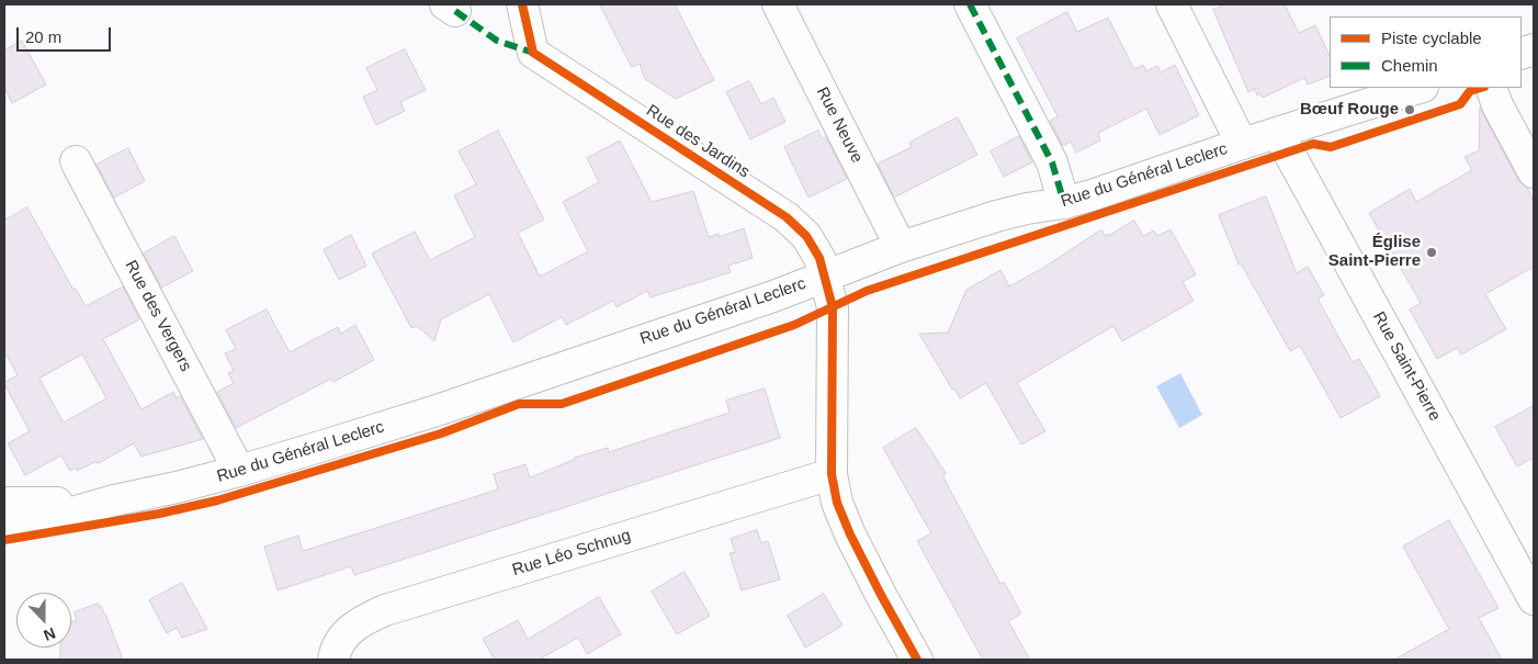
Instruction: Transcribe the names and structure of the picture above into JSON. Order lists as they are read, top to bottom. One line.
{"streets":{"street":["Rue Neuve","Rue des Jardins","Rue du Général Leclerc","Rue des Vergers","Rue Saint-Pierre","Rue Léo Schnug"]},"crossings":[["Rue Neuve","Rue du Général Leclerc"],["Rue des Jardins","Rue du Général Leclerc"],["Rue des Jardins","Rue Léo Schnug"],["Rue du Général Leclerc","Rue des Vergers"],["Rue du Général Leclerc","Rue Saint-Pierre"]],"places":["Bœuf Rouge","Église Saint-Pierre"],"legend":["Piste cyclable","Chemin"],"scale_bar":"20 m","north":"bottom"}
